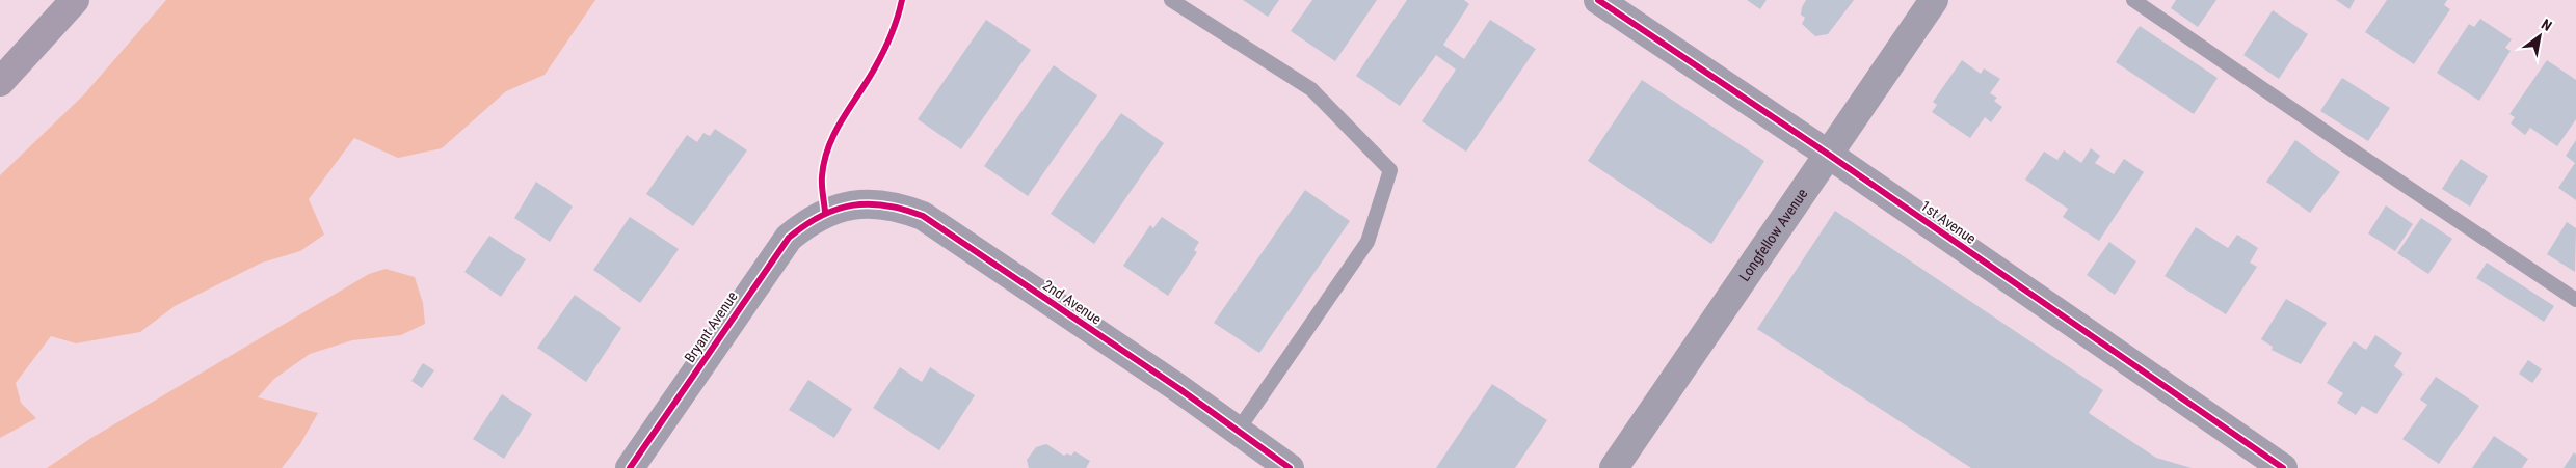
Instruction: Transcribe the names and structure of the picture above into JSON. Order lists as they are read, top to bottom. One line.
{"streets":{"street":["1st Avenue","Longfellow Avenue","2nd Avenue","Bryant Avenue"]},"crossings":[["1st Avenue","Longfellow Avenue"],["2nd Avenue","Bryant Avenue"]],"north":"top right"}
